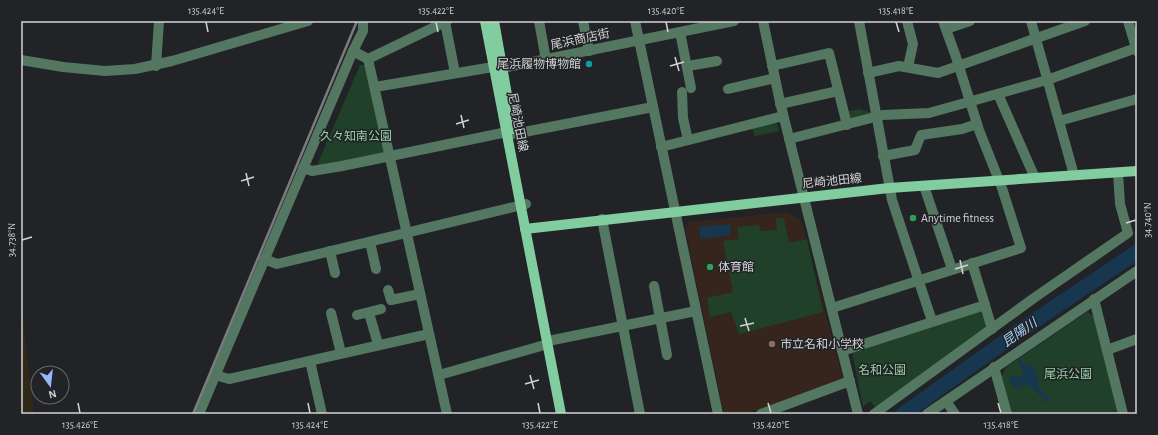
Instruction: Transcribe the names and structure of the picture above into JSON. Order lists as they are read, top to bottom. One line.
{"streets":{"main road":["尼崎池田線"],"street":["尾浜商店街"]},"crossings":[["尾浜商店街","尼崎池田線"]],"water":["昆陽川"],"parks":["久々知南公園","名和公園","尾浜公園"],"places":["尾浜履物博物館","Anytime fitness","体育館","市立名和小学校"],"north":"bottom","coordinates":["135.424°E","135.422°E","135.420°E","135.418°E","34.740°N","34.738°N","135.426°E"]}
